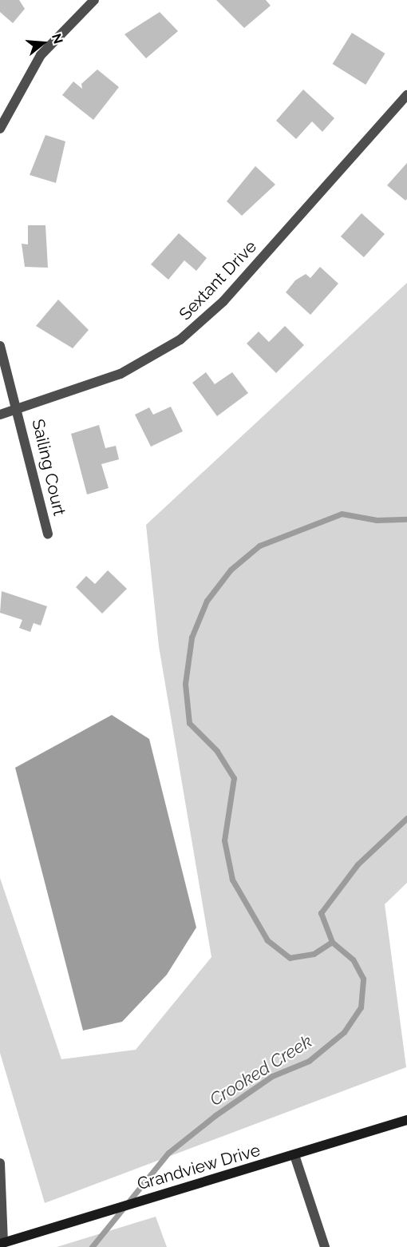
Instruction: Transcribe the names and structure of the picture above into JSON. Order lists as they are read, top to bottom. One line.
{"streets":{"main road":["Grandview Drive"],"street":["Sextant Drive","Sailing Court"]},"crossings":[["Sextant Drive","Sailing Court"]],"water":["Crooked Creek"],"north":"right"}
